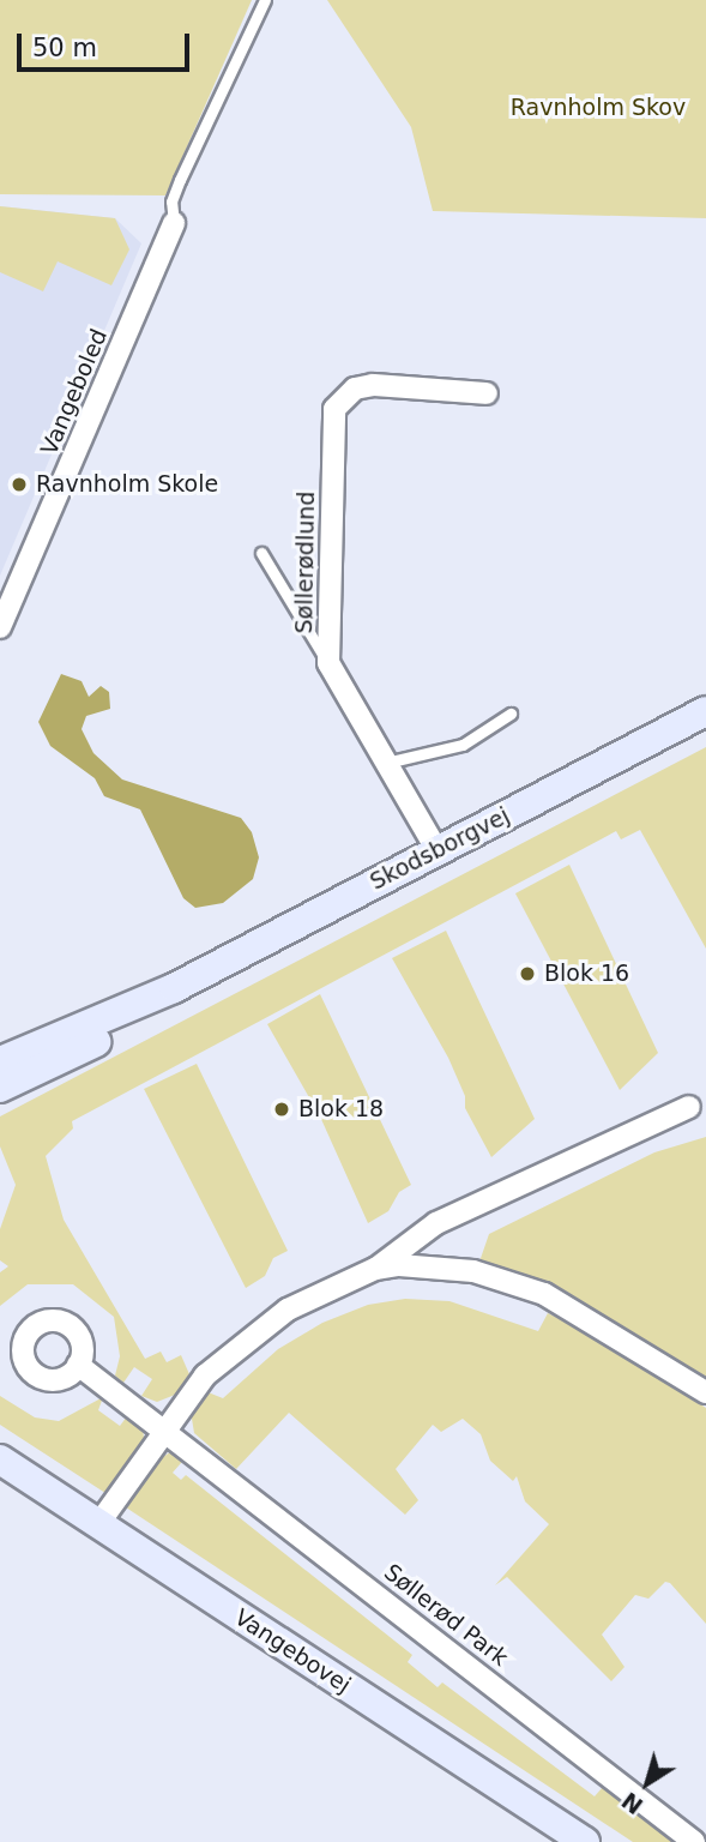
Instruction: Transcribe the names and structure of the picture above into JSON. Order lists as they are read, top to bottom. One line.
{"streets":{"street":["Vangeboled","Søllerødlund","Skodsborgvej","Søllerød Park","Vangebovej"]},"crossings":[["Søllerødlund","Skodsborgvej"]],"parks":["Ravnholm Skov"],"places":["Ravnholm Skole","Blok 16","Blok 18"],"scale_bar":"50 m","north":"bottom left"}
